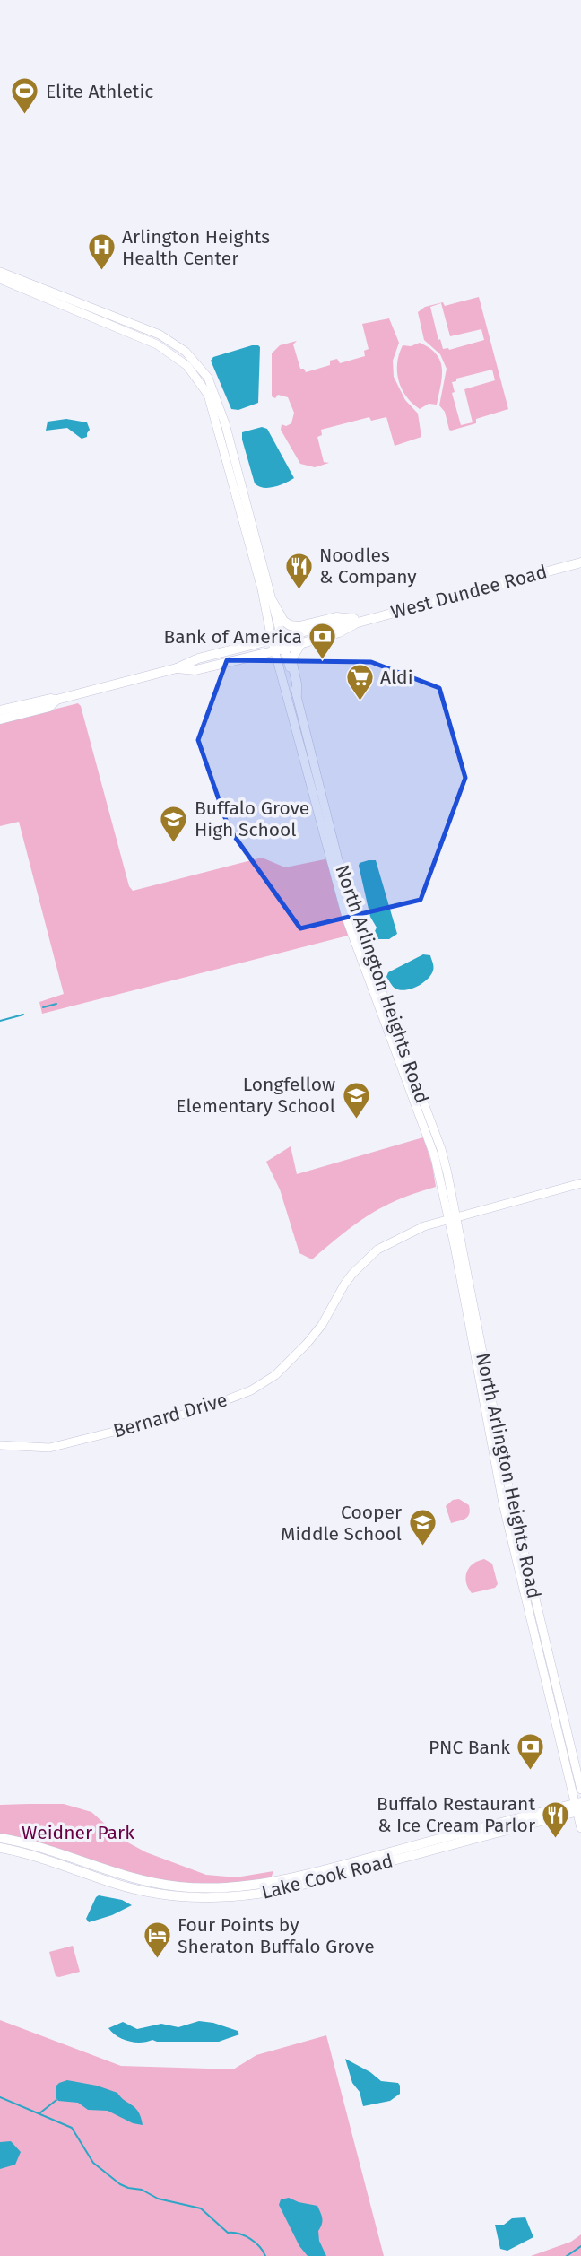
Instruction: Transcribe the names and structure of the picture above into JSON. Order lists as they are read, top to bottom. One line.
{"streets":{"main road":["West Dundee Road","North Arlington Heights Road","Bernard Drive","Lake Cook Road"]},"crossings":[["West Dundee Road","North Arlington Heights Road"],["North Arlington Heights Road","Bernard Drive"]],"parks":["Weidner Park"],"places":{"sports":["Elite Athletic"],"hospital":["Arlington Heights Health Center"],"restaurant":["Noodles & Company","Buffalo Restaurant & Ice Cream Parlor"],"bank":["Bank of America","PNC Bank"],"supermarket":["Aldi"],"school or university":["Buffalo Grove High School","Longfellow Elementary School","Cooper Middle School"],"hotel":["Four Points by Sheraton Buffalo Grove"]}}
